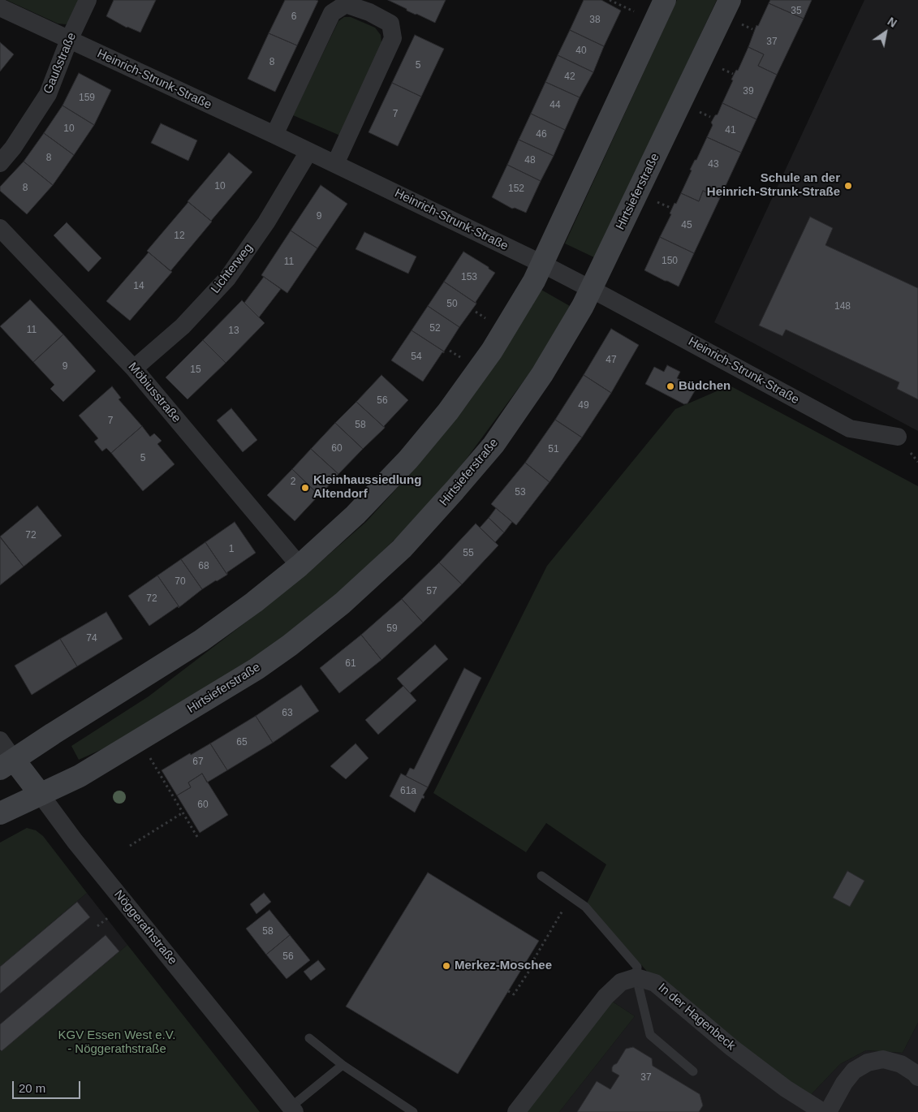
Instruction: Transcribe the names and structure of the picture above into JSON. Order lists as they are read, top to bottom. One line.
{"streets":{"main road":["Hirtsieferstraße","Nöggerathstraße"],"street":["Gaußstraße","Heinrich-Strunk-Straße","Lichterweg","Möbiusstraße","In der Hagenbeck"]},"crossings":[["Gaußstraße","Heinrich-Strunk-Straße"],["Heinrich-Strunk-Straße","Hirtsieferstraße"],["Heinrich-Strunk-Straße","Lichterweg"],["Hirtsieferstraße","Nöggerathstraße"],["Lichterweg","Möbiusstraße"]],"parks":["KGV Essen West e.V. - Nöggerathstraße"],"places":["Schule an der Heinrich-Strunk-Straße","Büdchen","Kleinhaussiedlung Altendorf","Merkez-Moschee"],"house_numbers":["35","6","38","37","40","8","5","42","39","159","44","7","10","41","46","8","48","43","10","8","152","9","45","12","150","11","153","14","50","148","52","11","13","54","47","9","15","56","49","7","58","60","51","5","2","53","72","1","55","68","70","57","72","59","74","61","63","65","67","61a","60","58","56","37"],"scale_bar":"20 m","north":"top right"}
